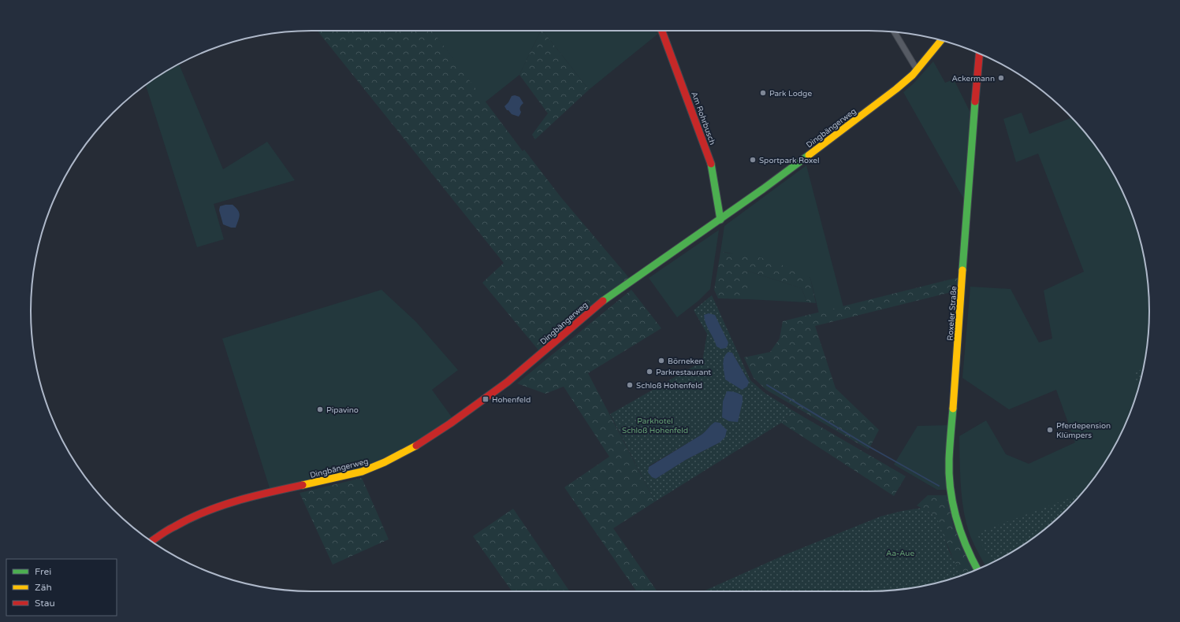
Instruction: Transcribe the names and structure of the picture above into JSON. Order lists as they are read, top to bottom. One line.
{"streets":{"main road":["Am Rohrbusch","Dingbängerweg","Roxeler Straße"]},"crossings":[["Am Rohrbusch","Dingbängerweg"]],"parks":["Parkhotel Schloß Hohenfeld","Aa-Aue"],"places":{"other":["Ackermann","Park Lodge","Sportpark Roxel","Börneken","Parkrestaurant","Schloß Hohenfeld","Pipavino","Pferdepension Klümpers"],"transit":["Hohenfeld"]},"legend":["Frei","Zäh","Stau"]}
